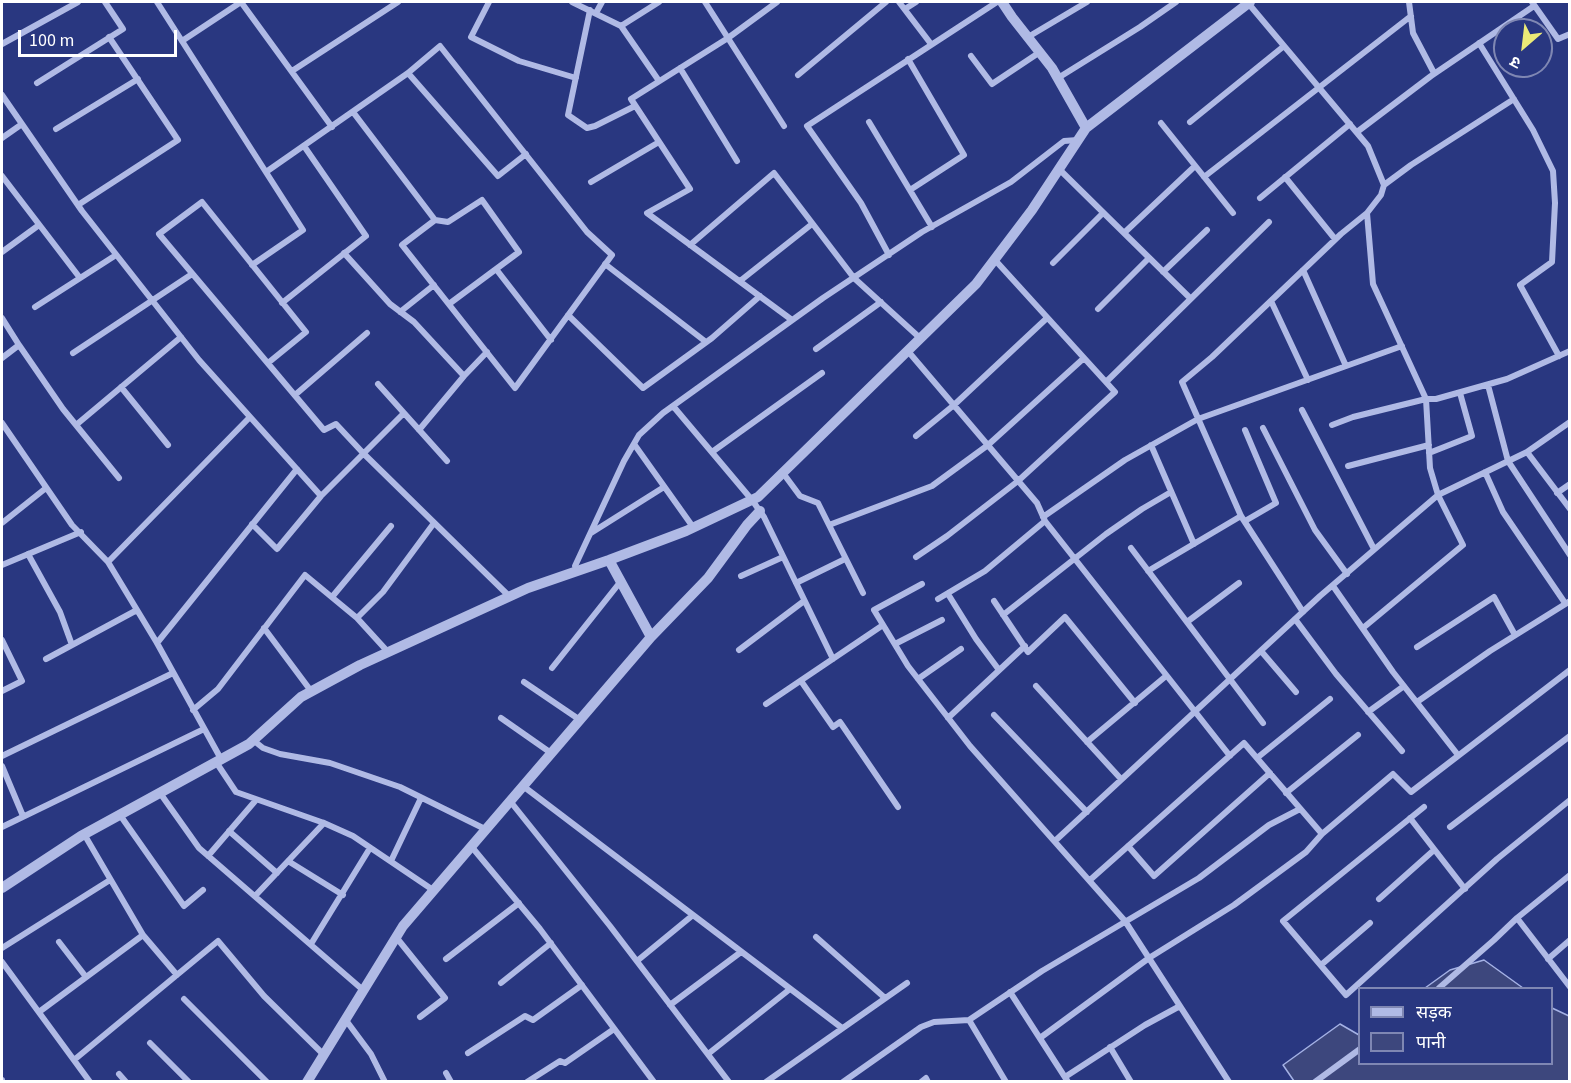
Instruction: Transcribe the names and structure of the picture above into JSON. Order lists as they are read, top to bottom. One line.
{"legend":["सड़क","पानी"],"scale_bar":"100 m","north":"bottom left"}
